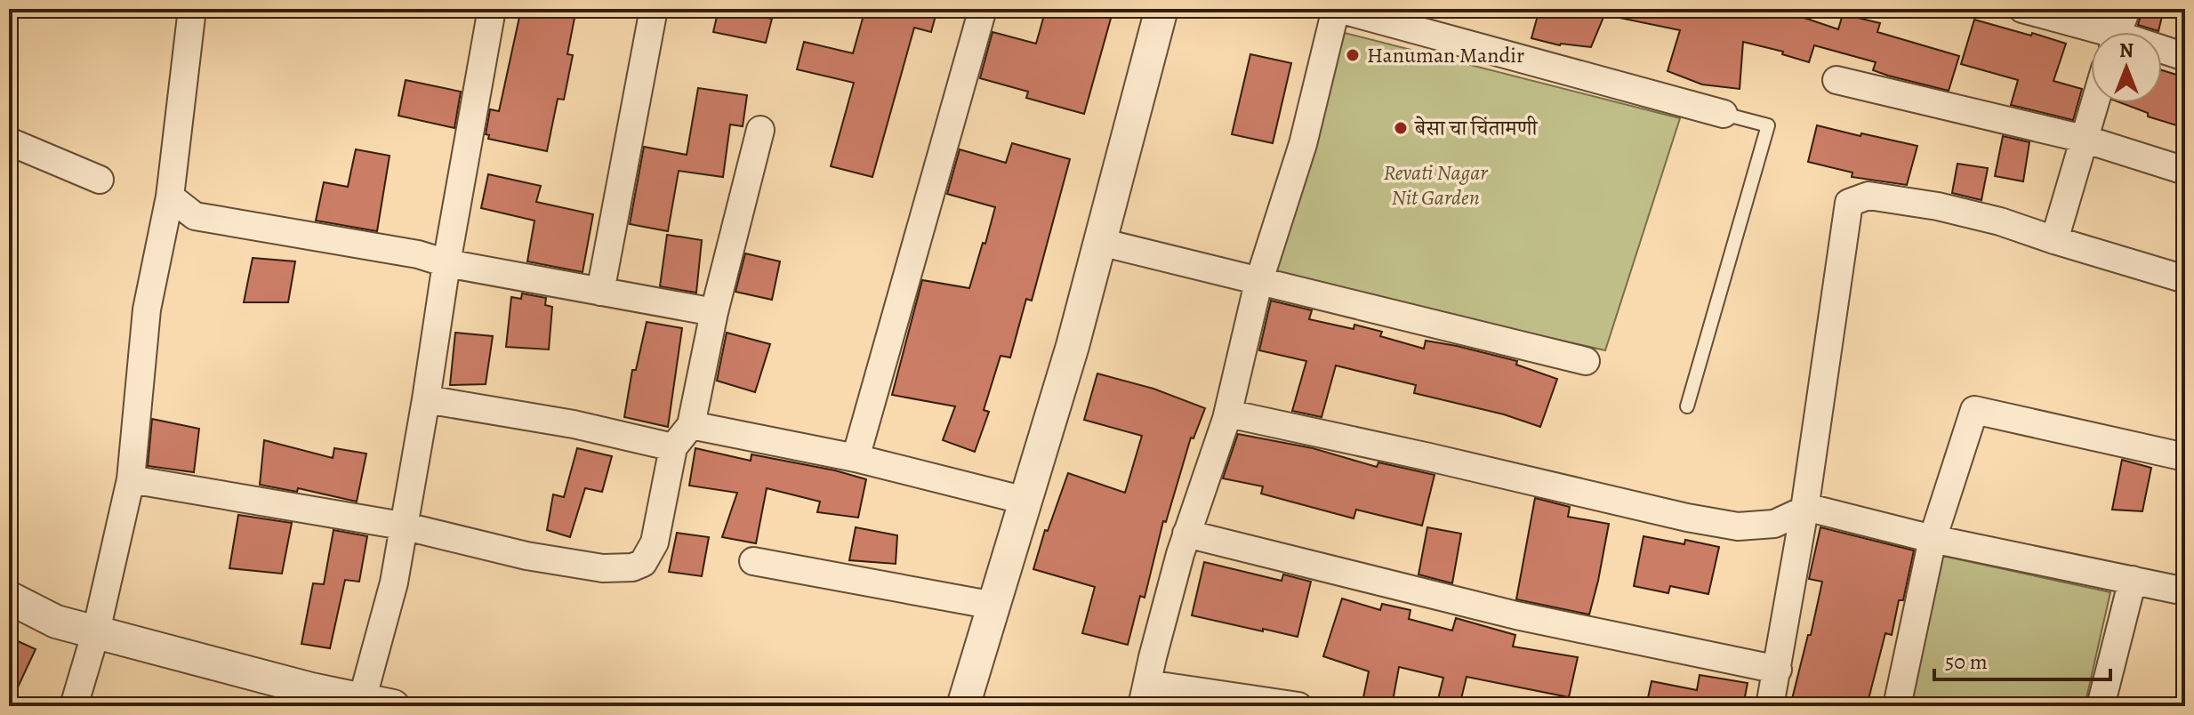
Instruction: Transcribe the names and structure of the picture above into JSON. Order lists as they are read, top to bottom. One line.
{"parks":["Revati Nagar Nit Garden"],"places":["Hanuman Mandir","बेसा चा चिंतामणी"],"scale_bar":"50 m","north":"top"}
